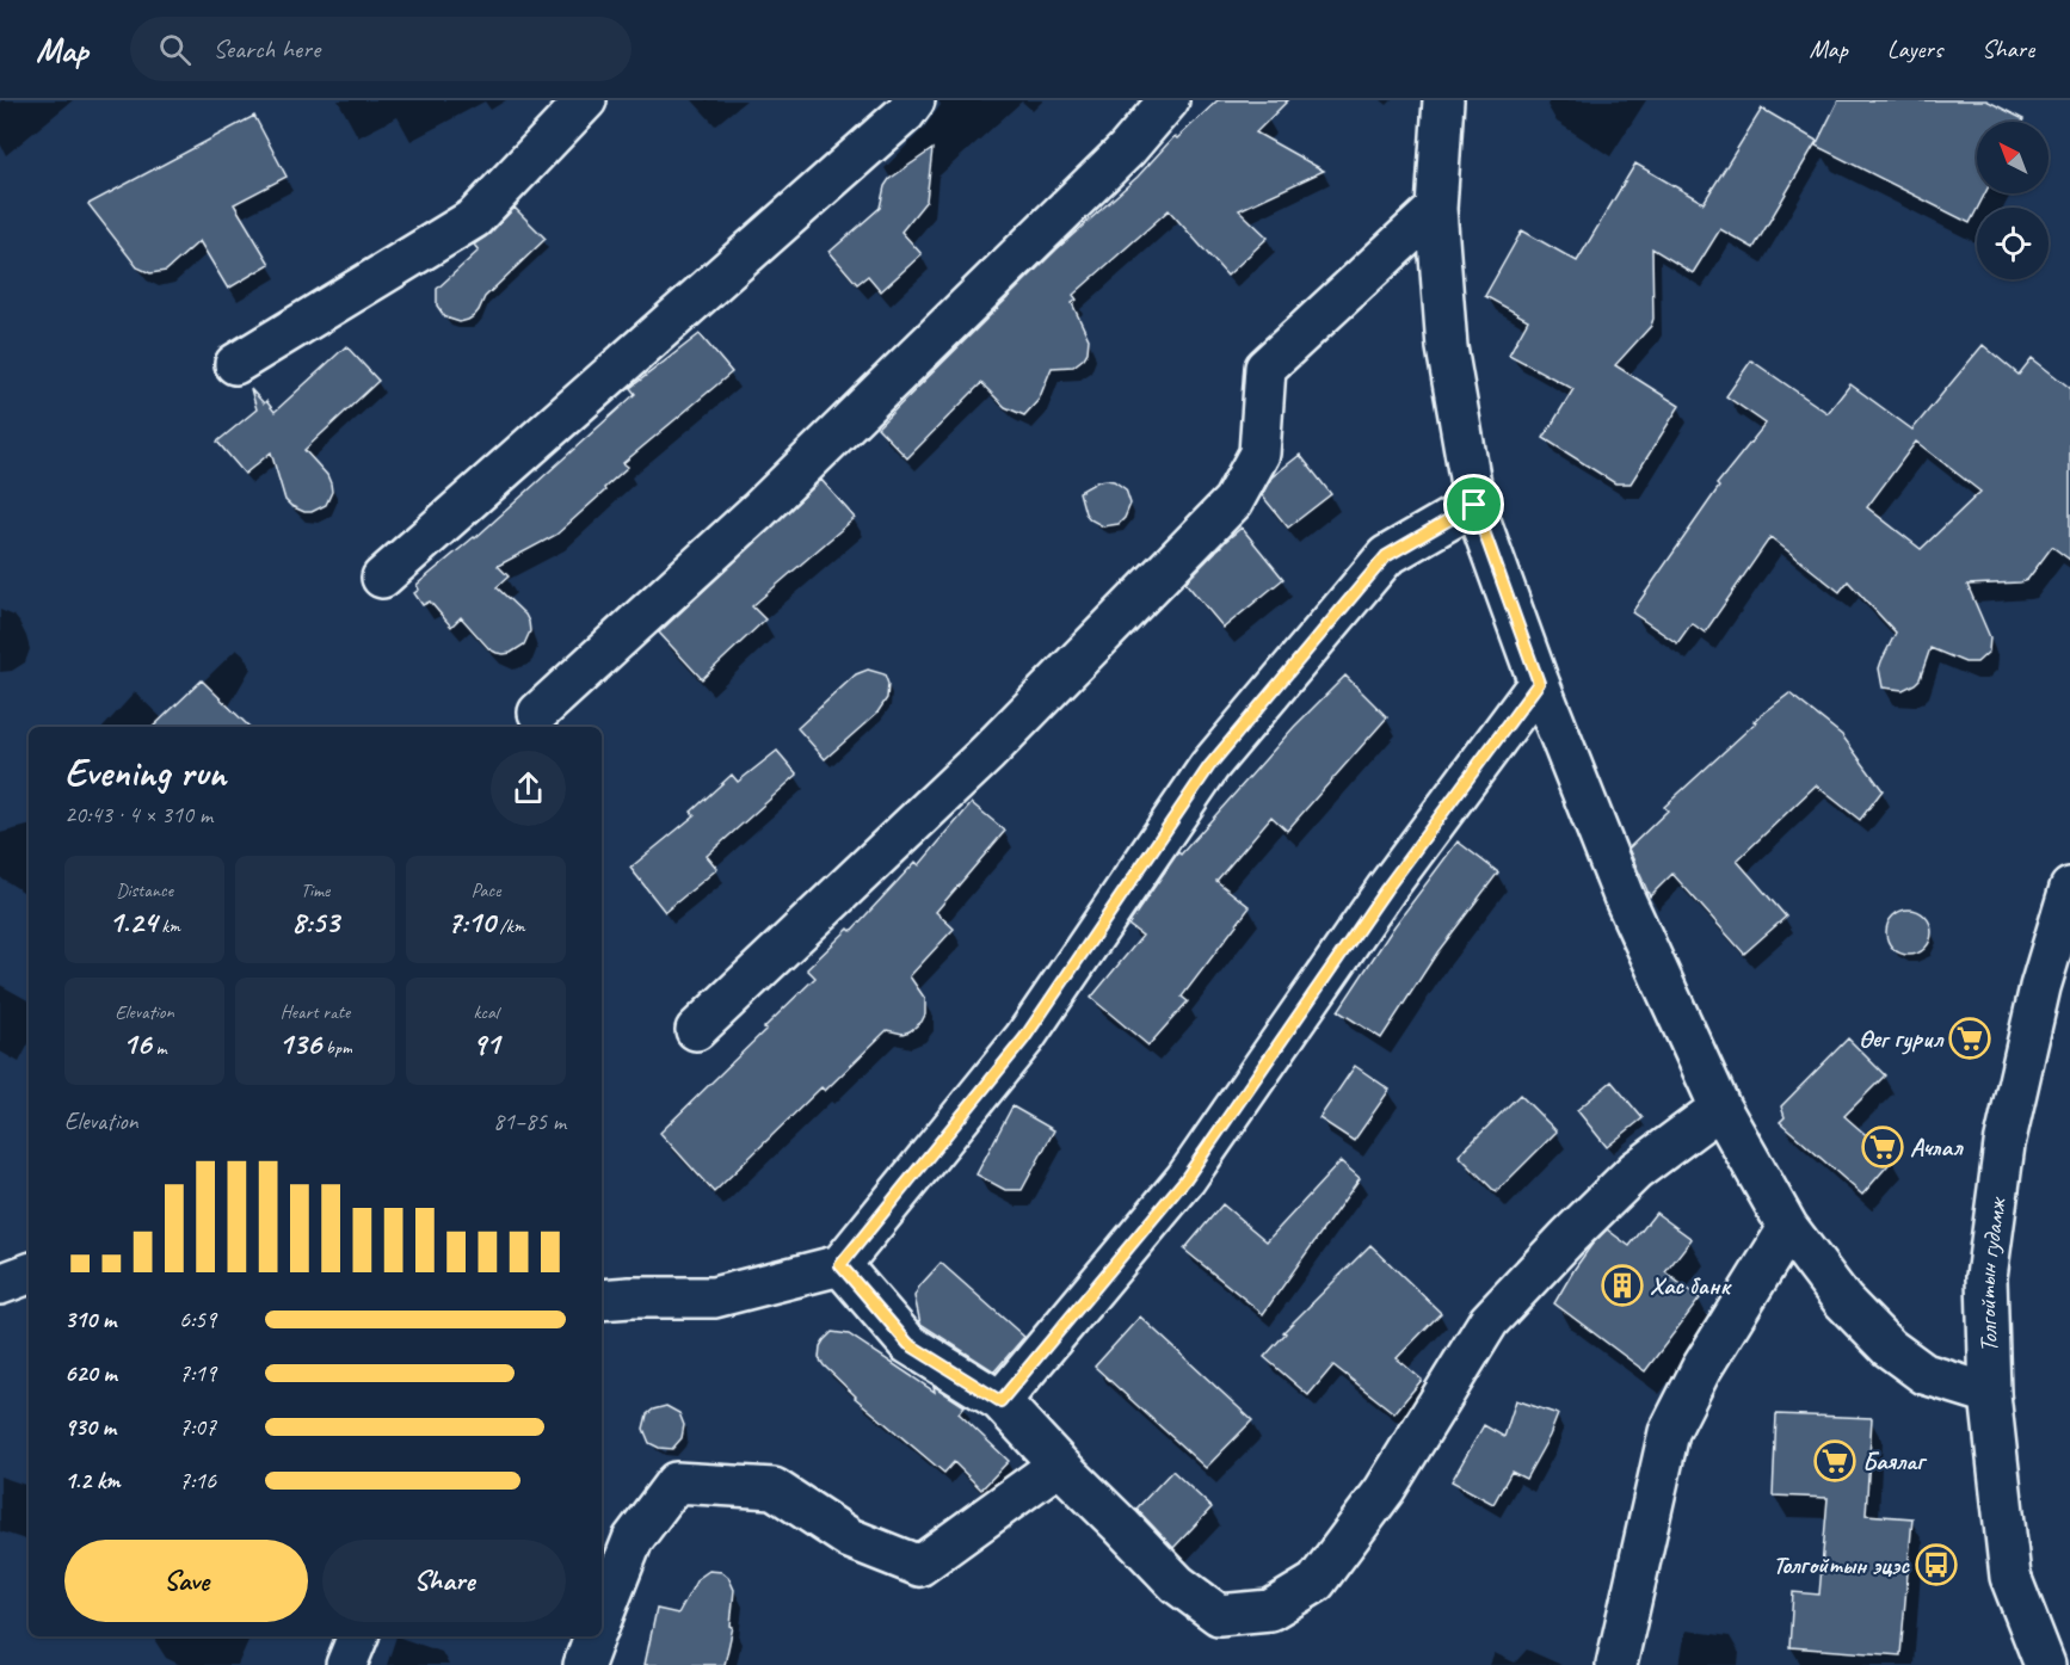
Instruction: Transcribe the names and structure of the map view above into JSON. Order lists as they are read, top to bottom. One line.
{"streets":{"street":["Толгойтын гудамж"]},"places":{"supermarket":["Өег гурил","Ачлал","Баялаг"],"building":["Хас банк"],"bus stop":["Толгойтын эцэс"]},"north":"top left","page":{"header":"Map","search":"Search here","nav":["Map","Layers","Share"],"heading":["Evening run","20:43 · 4 × 310 m"],"stats":[["Distance","1.24 km"],["Time","8:53"],["Pace","7:10 /km"],["Elevation","16 m"],["Heart rate","136 bpm"],["kcal","91"]],"chart":["Elevation","81–85 m"],"list":[{"name":"310 m","note":"6:59"},{"name":"620 m","note":"7:19"},{"name":"930 m","note":"7:07"},{"name":"1.2 km","note":"7:16"}],"buttons":["Save","Share"]}}
